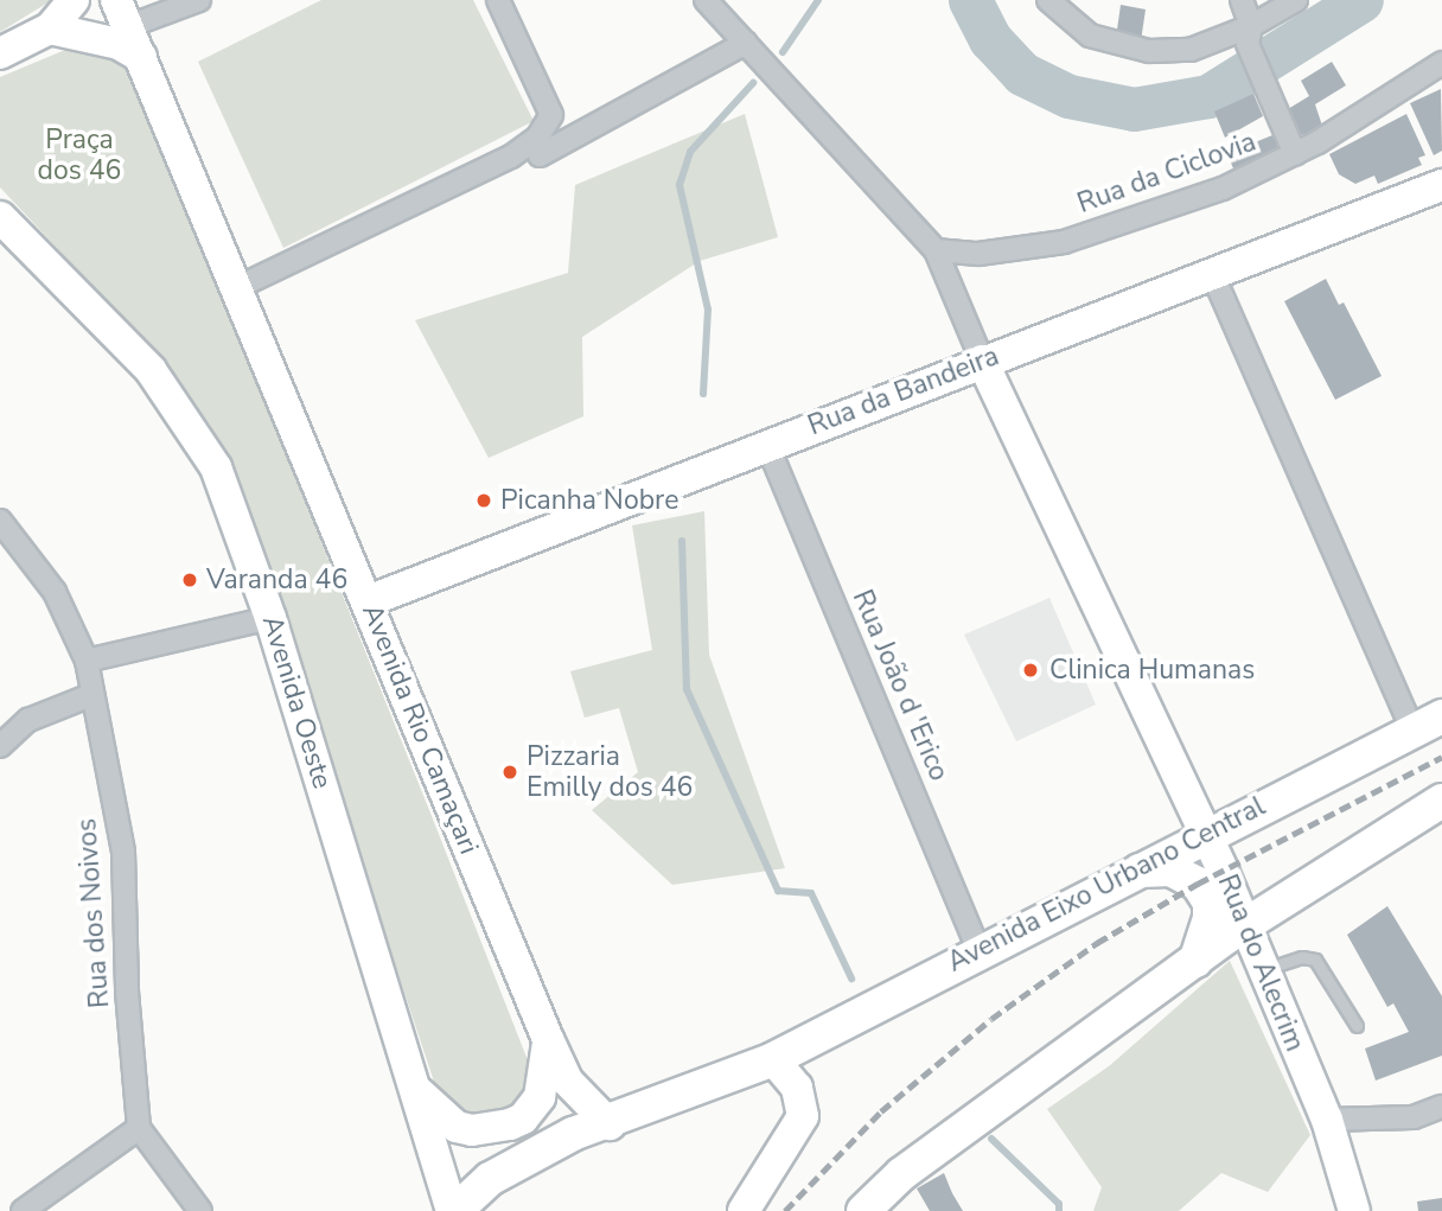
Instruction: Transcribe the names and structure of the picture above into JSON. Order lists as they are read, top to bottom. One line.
{"streets":{"main road":["Avenida Eixo Urbano Central"],"street":["Rua da Ciclovia","Rua da Bandeira","Rua João d 'Erico","Avenida Oeste","Avenida Rio Camaçari","Rua dos Noivos","Rua do Alecrim"]},"crossings":[["Rua da Bandeira","Rua João d 'Erico"],["Rua da Bandeira","Avenida Rio Camaçari"],["Rua da Bandeira","Rua do Alecrim"],["Rua João d 'Erico","Avenida Eixo Urbano Central"],["Avenida Oeste","Avenida Eixo Urbano Central"],["Avenida Rio Camaçari","Avenida Eixo Urbano Central"],["Avenida Eixo Urbano Central","Rua do Alecrim"]],"parks":["Praça dos 46"],"places":["Picanha Nobre","Varanda 46","Clinica Humanas","Pizzaria Emilly dos 46"]}
